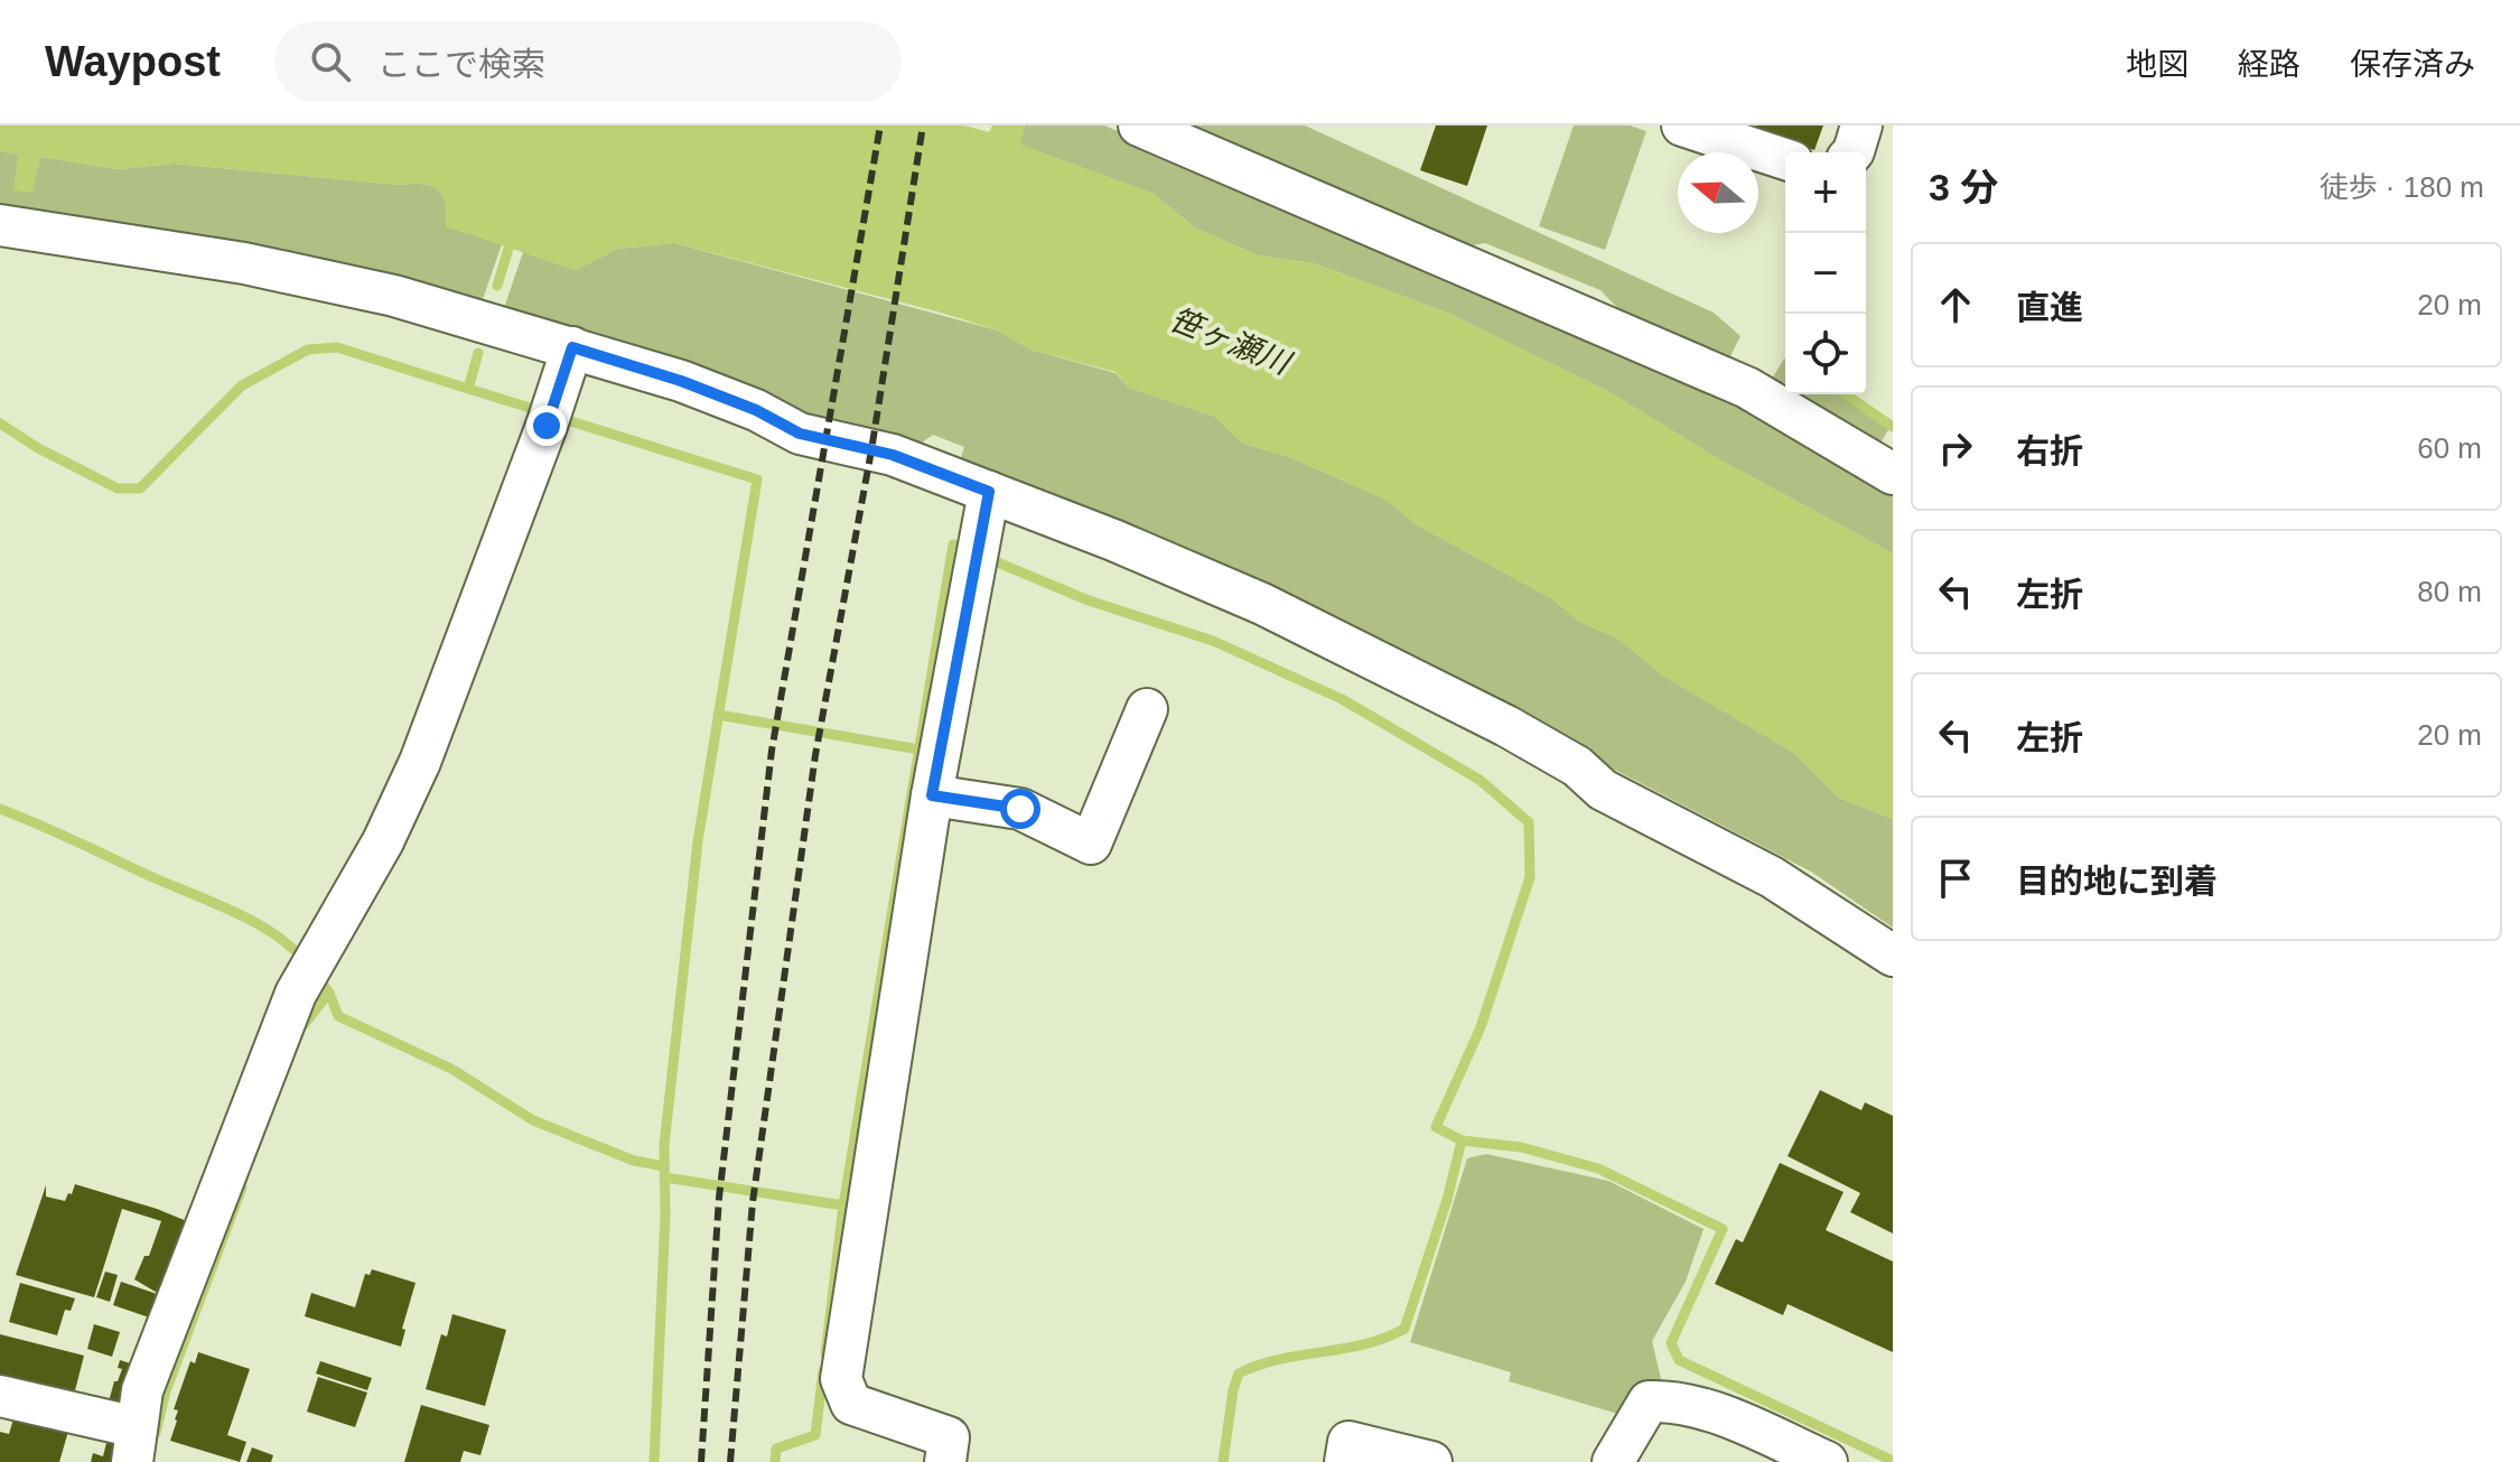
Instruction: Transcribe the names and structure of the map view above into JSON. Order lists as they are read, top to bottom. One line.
{"water":["笹ヶ瀬川"],"north":"left","page":{"header":"Waypost","search":"ここで検索","nav":["地図","経路","保存済み"],"heading":["3 分","徒歩 · 180 m"],"map_buttons":["+","−"],"list":[["直進","20 m"],["右折","60 m"],["左折","80 m"],["左折","20 m"],"目的地に到着"]}}
